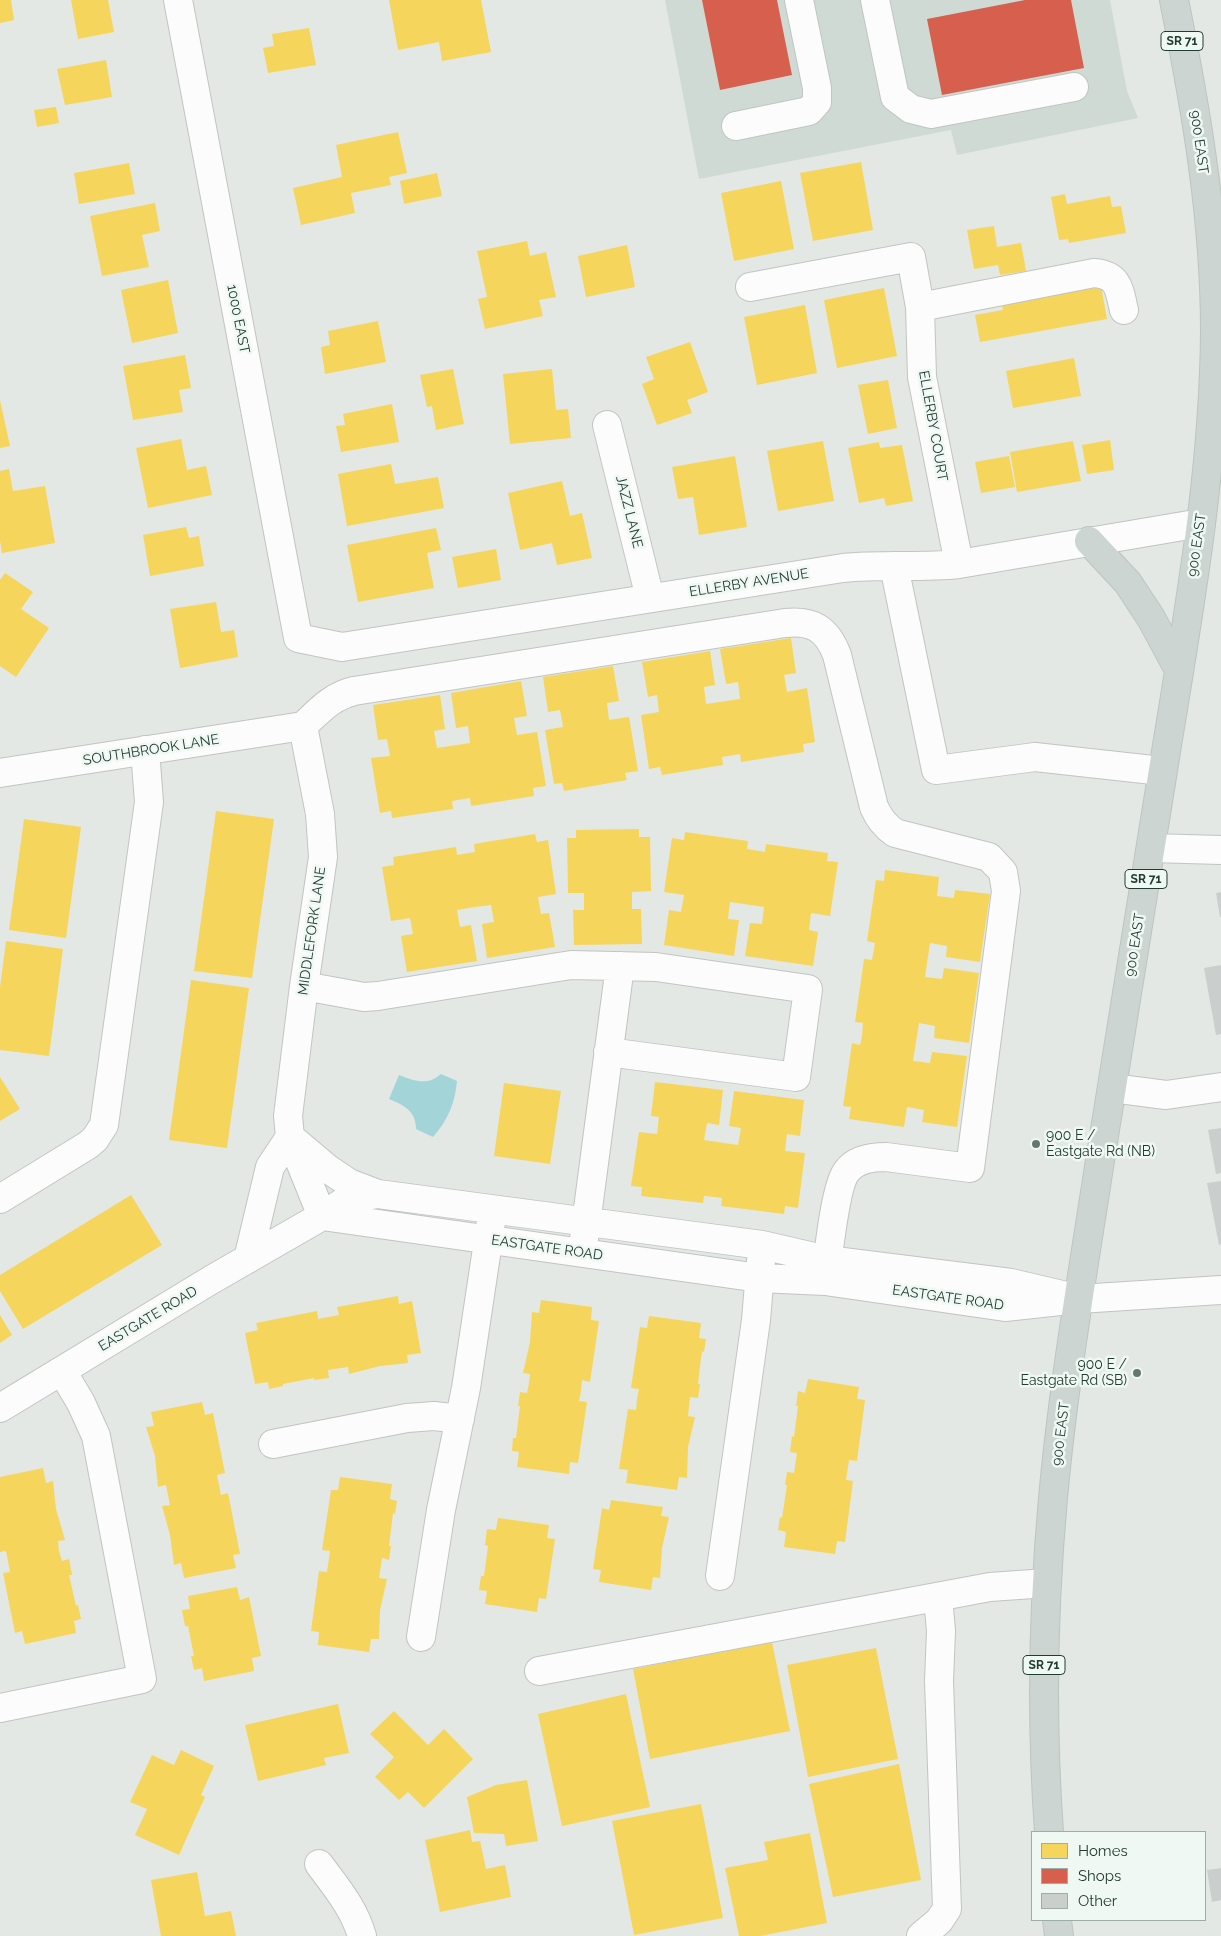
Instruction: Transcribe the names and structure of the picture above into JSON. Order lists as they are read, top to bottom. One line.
{"streets":{"main road":["SR 71","900 EAST"],"street":["1000 EAST","ELLERBY COURT","JAZZ LANE","ELLERBY AVENUE","SOUTHBROOK LANE","MIDDLEFORK LANE","EASTGATE ROAD"]},"crossings":[["900 EAST","ELLERBY AVENUE"],["900 EAST","EASTGATE ROAD"],["1000 EAST","ELLERBY AVENUE"],["ELLERBY COURT","ELLERBY AVENUE"],["JAZZ LANE","ELLERBY AVENUE"],["SOUTHBROOK LANE","MIDDLEFORK LANE"],["MIDDLEFORK LANE","EASTGATE ROAD"]],"places":["900 E / Eastgate Rd (NB)","900 E / Eastgate Rd (SB)"],"legend":["Homes","Shops","Other"]}
